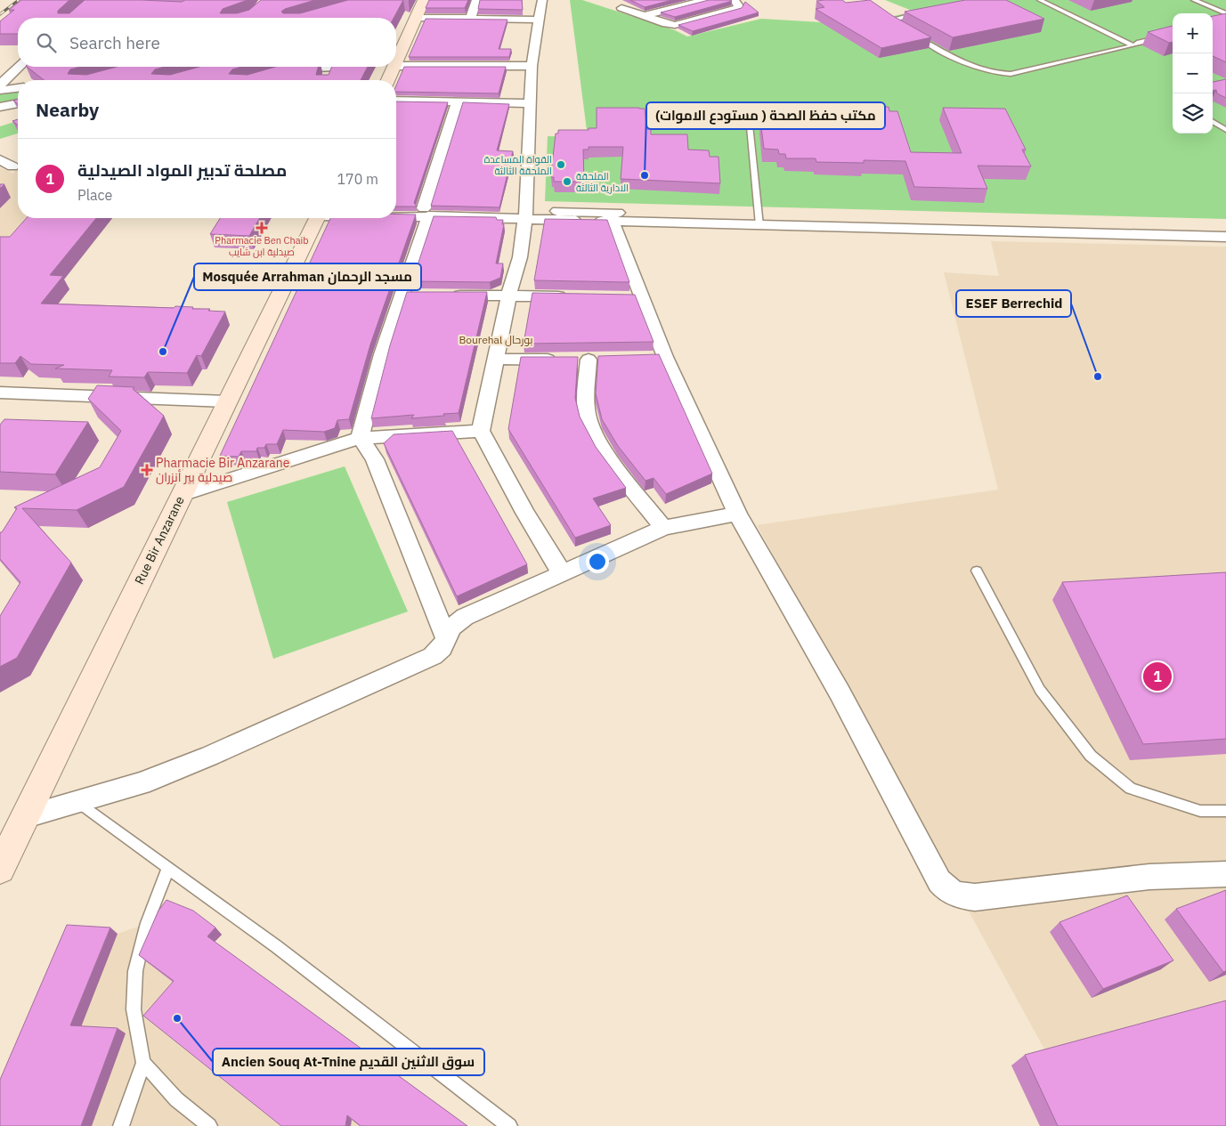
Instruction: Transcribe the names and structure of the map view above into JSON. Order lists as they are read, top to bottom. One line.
{"streets":{"street":["Rue Bir Anzarane"]},"districts":["Bourehal بورحال"],"places":{"other":["القواة المساعدة الملحقة الثالثة","مكتب حفظ الصحة ( مستودع الاموات)","الملحقة الادارية الثالثة","Mosquée Arrahman مسجد الرحمان","ESEF Berrechid","Ancien Souq At-Tnine سوق الاثنين القديم"],"health":["Pharmacie Ben Chaib صيدلية ابن شايب","Pharmacie Bir Anzarane صيدلية بير أنزران"]},"page":{"map_buttons":["+","−"],"search":"Search here","heading":"Nearby","list":[{"mark":"1","name":"مصلحة تدبير المواد الصيدلية","note":"Place","value":"170 m"}],"pins":"1"}}
